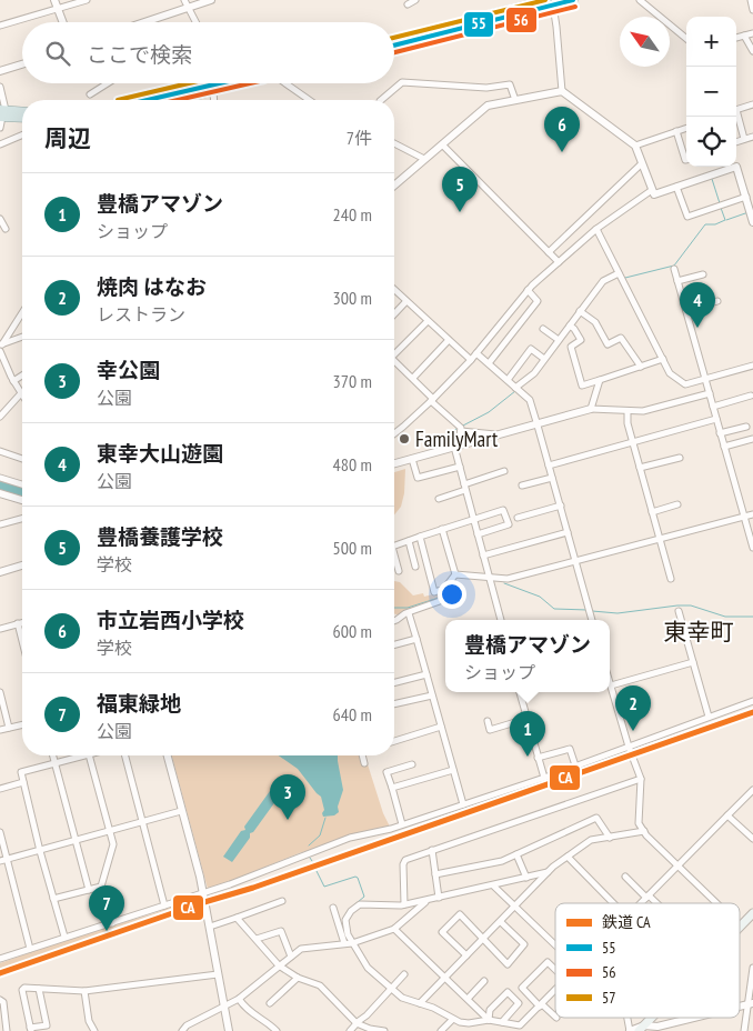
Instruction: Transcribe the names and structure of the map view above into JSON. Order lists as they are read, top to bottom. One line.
{"districts":["東幸町"],"places":["FamilyMart"],"lines":["transit line 55","transit line 57","transit line 56","rail line CA"],"legend":["鉄道 CA","55","56","57"],"north":"top left","page":{"map_buttons":["+","−"],"search":"ここで検索","heading":["周辺","7件"],"pins":["6","5","4","2","1","3","7"],"list":[{"mark":"1","name":"豊橋アマゾン","note":"ショップ","value":"240 m"},{"mark":"2","name":"焼肉 はなお","note":"レストラン","value":"300 m"},{"mark":"3","name":"幸公園","note":"公園","value":"370 m"},{"mark":"4","name":"東幸大山遊園","note":"公園","value":"480 m"},{"mark":"5","name":"豊橋養護学校","note":"学校","value":"500 m"},{"mark":"6","name":"市立岩西小学校","note":"学校","value":"600 m"},{"mark":"7","name":"福東緑地","note":"公園","value":"640 m"}],"popup":["豊橋アマゾン","ショップ"]}}
